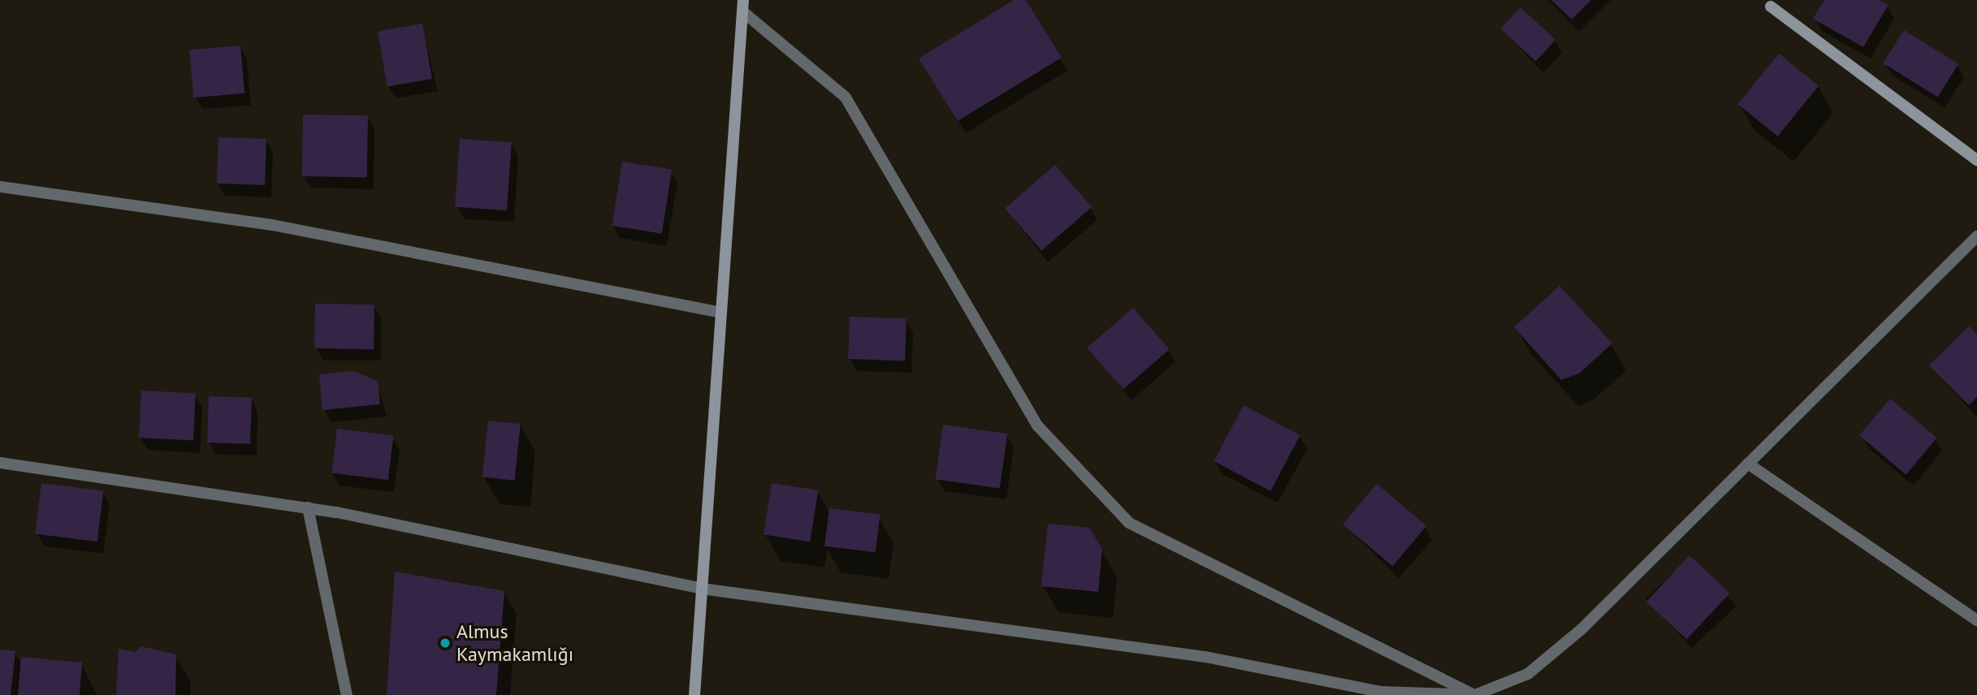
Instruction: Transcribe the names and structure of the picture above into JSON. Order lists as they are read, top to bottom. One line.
{"places":["Almus Kaymakamlığı"]}
